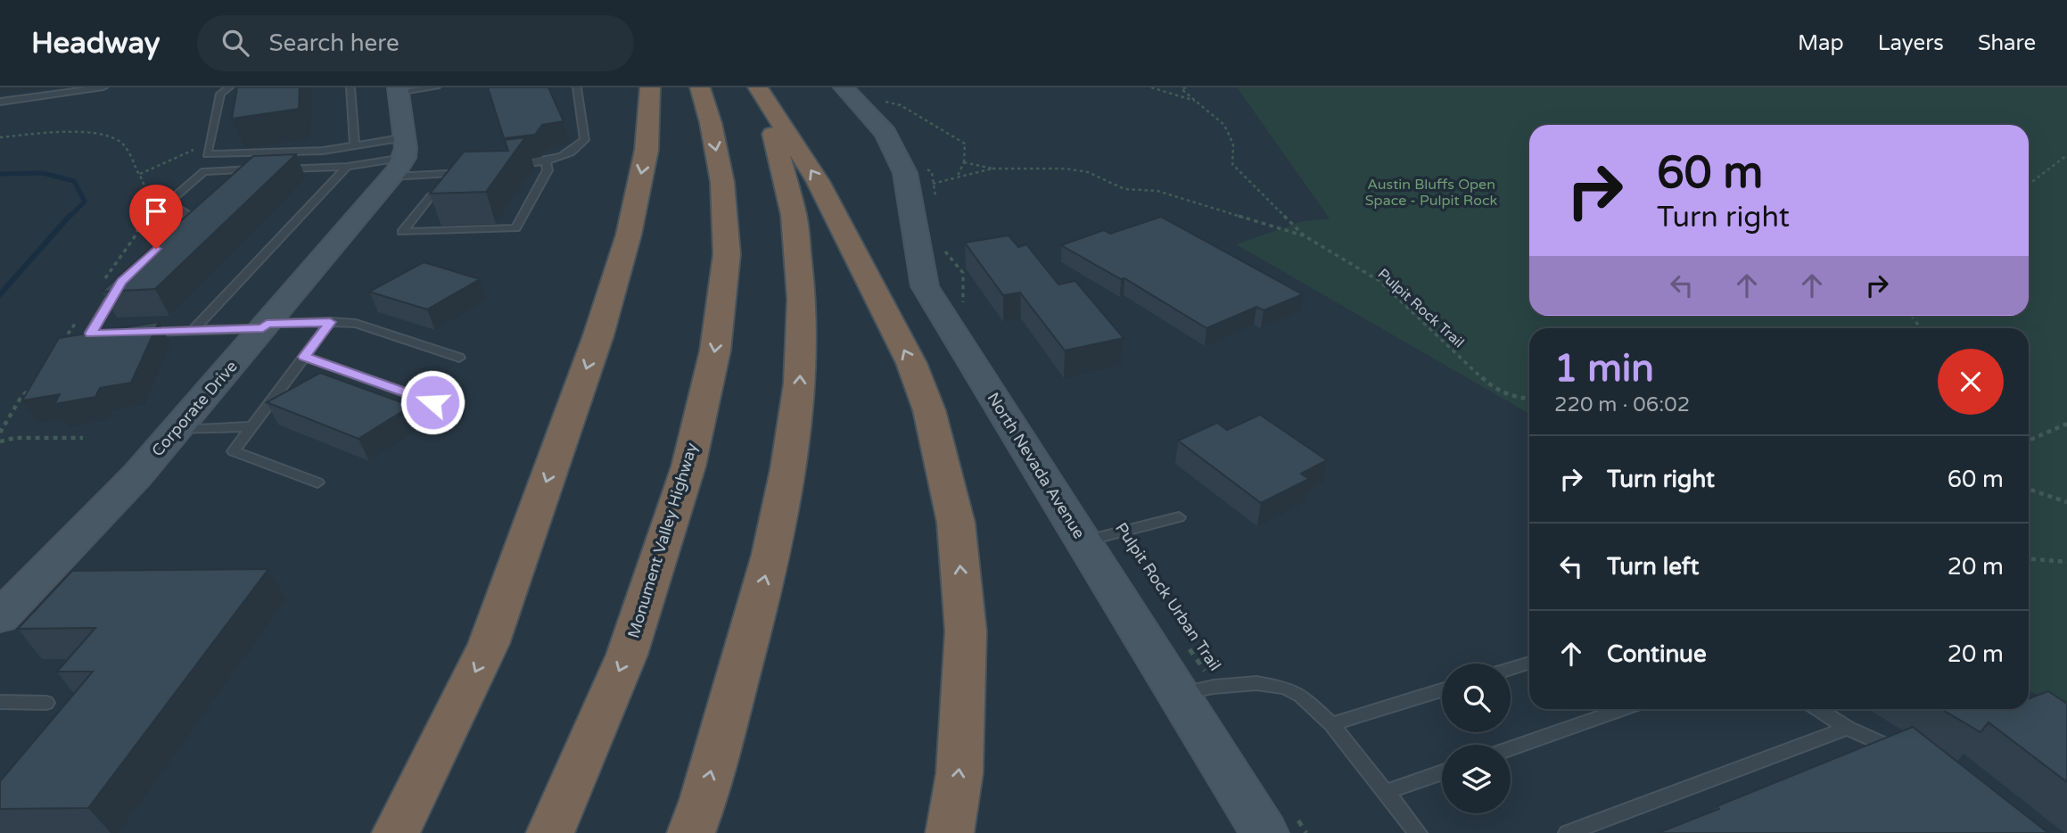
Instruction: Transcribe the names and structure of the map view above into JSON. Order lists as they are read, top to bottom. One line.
{"streets":{"highway":["Monument Valley Highway"],"main road":["Corporate Drive","North Nevada Avenue"],"path":["Pulpit Rock Trail","Pulpit Rock Urban Trail"]},"parks":["Austin Bluffs Open Space - Pulpit Rock"],"page":{"header":"Headway","search":"Search here","nav":["Map","Layers","Share"],"turn":["60 m","Turn right"],"heading":["1 min","220 m · 06:02"],"list":[{"name":"Turn right","value":"60 m"},{"name":"Turn left","value":"20 m"},{"name":"Continue","value":"20 m"}]}}
